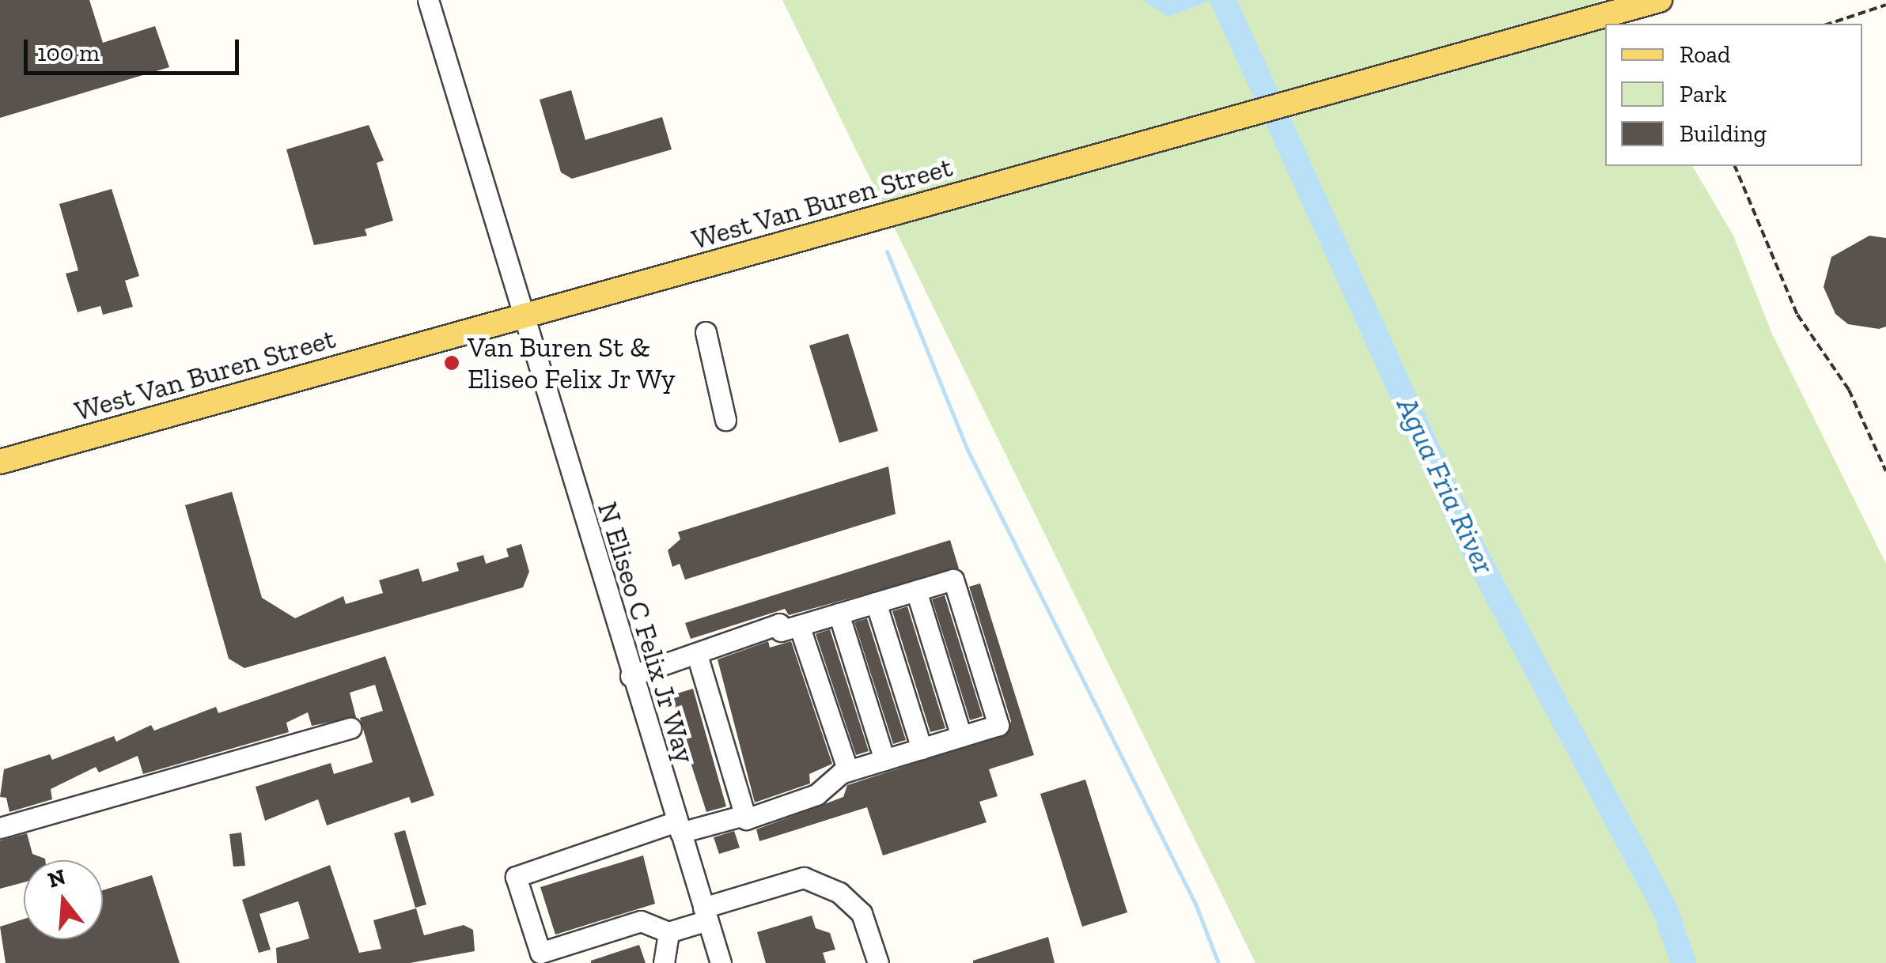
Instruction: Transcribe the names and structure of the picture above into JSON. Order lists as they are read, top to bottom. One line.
{"streets":{"main road":["West Van Buren Street"],"street":["N Eliseo C Felix Jr Way"]},"crossings":[["West Van Buren Street","N Eliseo C Felix Jr Way"]],"water":["Agua Fria River"],"places":["Van Buren St & Eliseo Felix Jr Wy"],"legend":["Road","Park","Building"],"scale_bar":"100 m","north":"top"}
